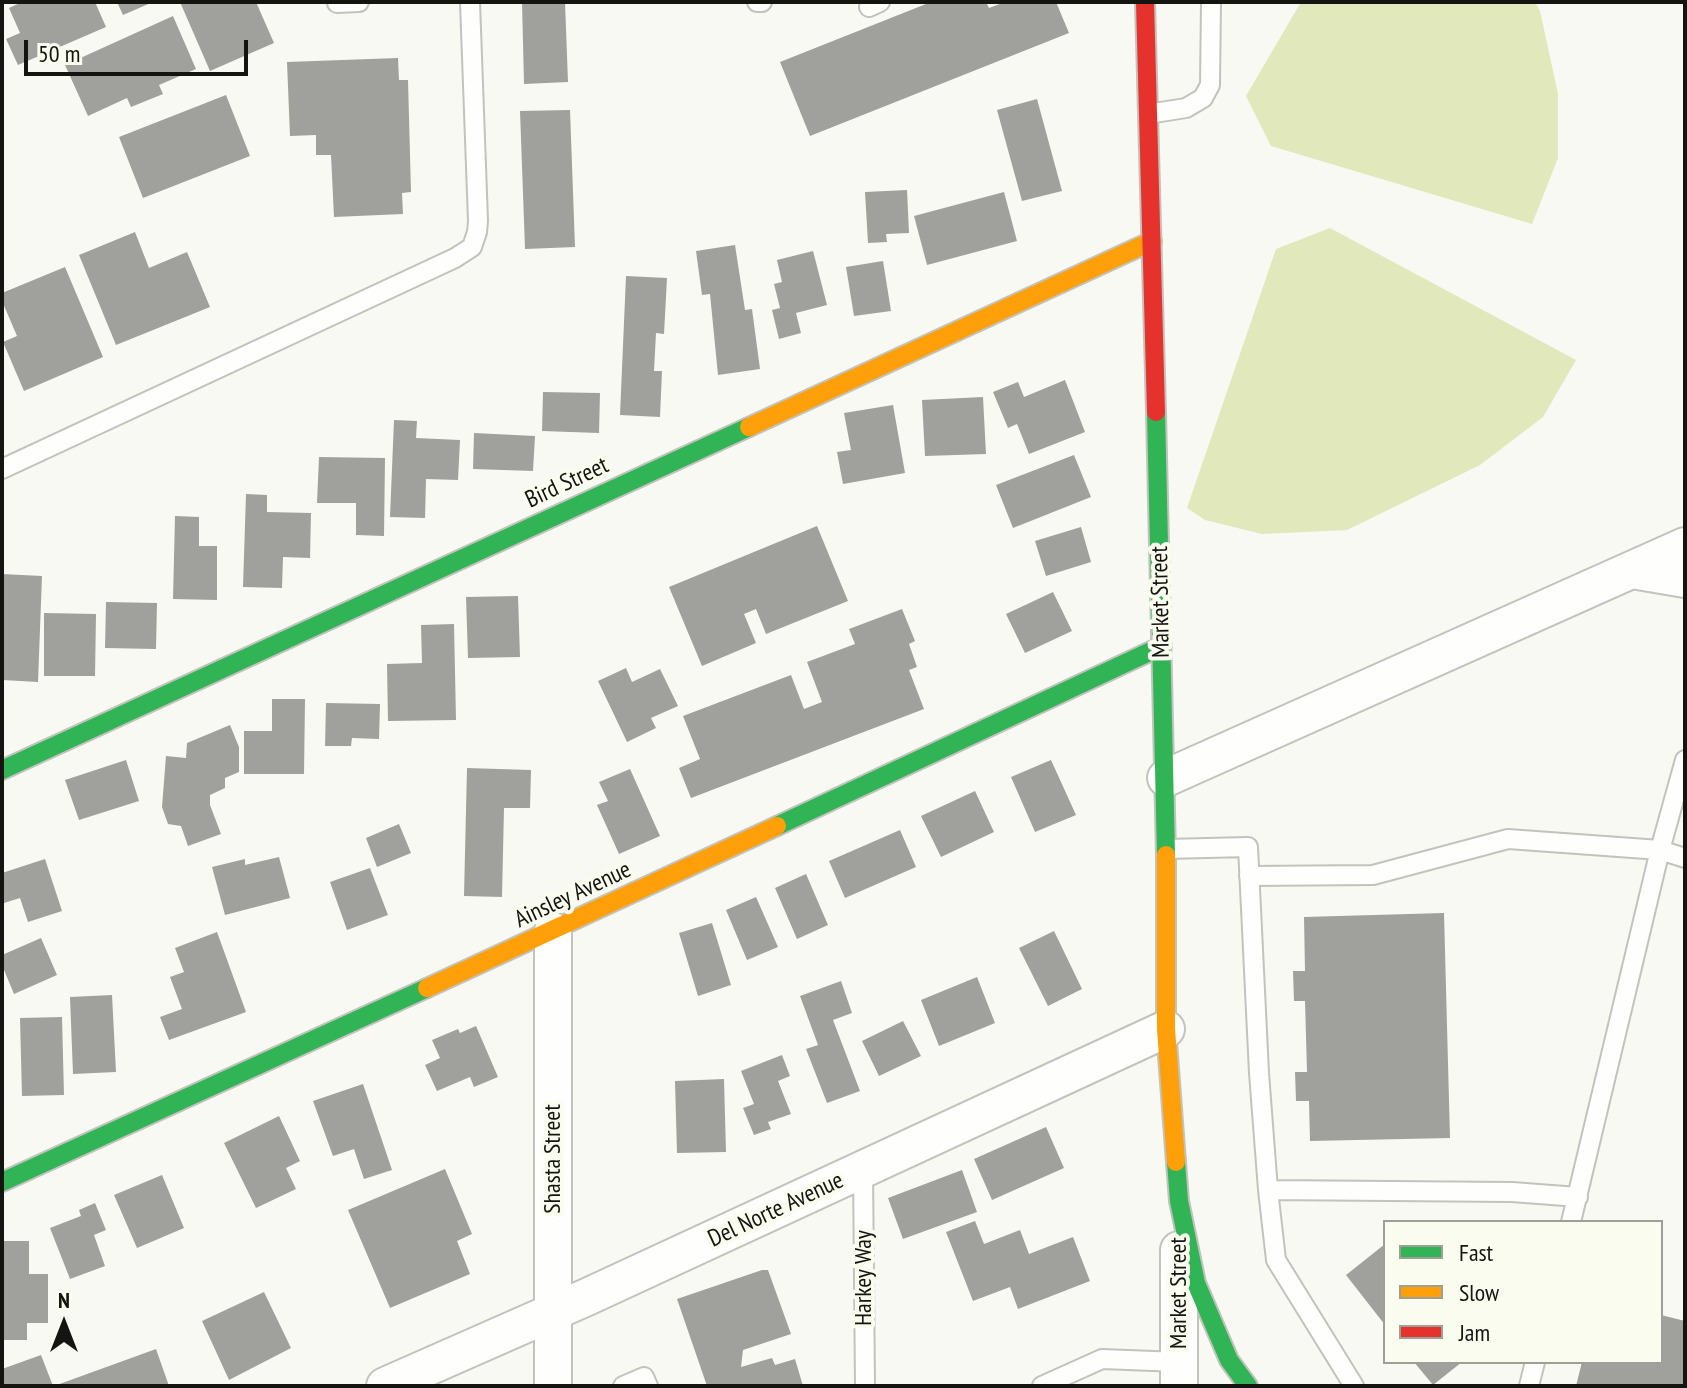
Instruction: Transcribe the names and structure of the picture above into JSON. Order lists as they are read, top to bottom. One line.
{"streets":{"street":["Bird Street","Market Street","Ainsley Avenue","Shasta Street","Del Norte Avenue"],"lane":["Harkey Way"]},"crossings":[["Bird Street","Market Street"],["Market Street","Ainsley Avenue"],["Market Street","Del Norte Avenue"],["Ainsley Avenue","Shasta Street"],["Shasta Street","Del Norte Avenue"],["Del Norte Avenue","Harkey Way"]],"legend":["Fast","Slow","Jam"],"scale_bar":"50 m","north":"top"}
